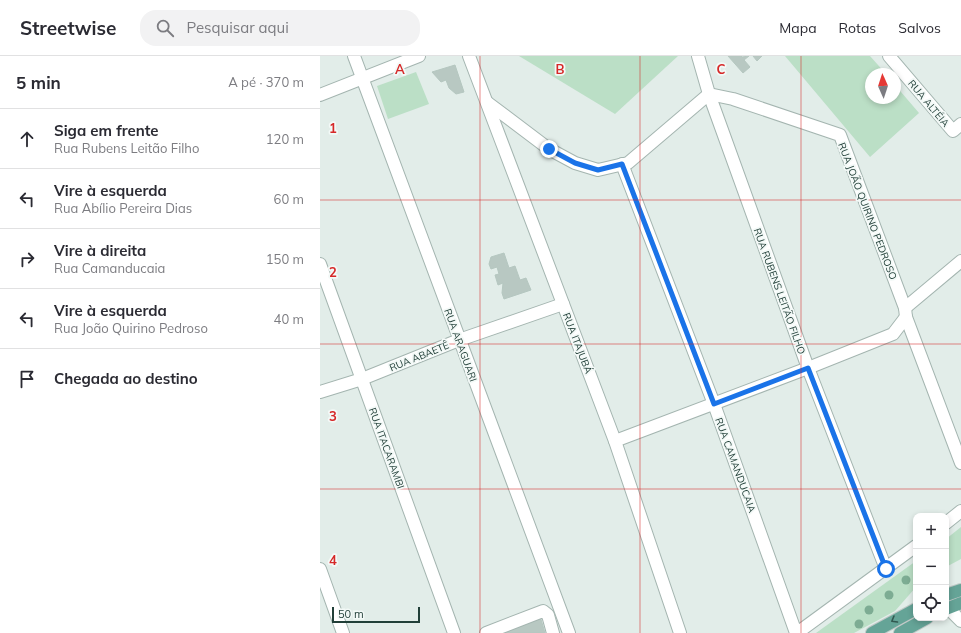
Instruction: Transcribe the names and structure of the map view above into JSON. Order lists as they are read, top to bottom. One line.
{"streets":{"street":["RUA ALTÉIA","RUA JOÃO QUIRINO PEDROSO","RUA RUBENS LEITÃO FILHO","RUA ITAJUBÁ","RUA ARAGUARI","RUA ABAETÊ","RUA ITACARAMBI","RUA CAMANDUCAIA"]},"crossings":[["RUA JOÃO QUIRINO PEDROSO","RUA RUBENS LEITÃO FILHO"],["RUA ITAJUBÁ","RUA ABAETÊ"],["RUA ARAGUARI","RUA ABAETÊ"],["RUA ABAETÊ","RUA ITACARAMBI"]],"scale_bar":"50 m","north":"top","page":{"header":"Streetwise","search":"Pesquisar aqui","nav":["Mapa","Rotas","Salvos"],"heading":["5 min","A pé · 370 m"],"list":[["Siga em frente","Rua Rubens Leitão Filho","120 m"],["Vire à esquerda","Rua Abílio Pereira Dias","60 m"],["Vire à direita","Rua Camanducaia","150 m"],["Vire à esquerda","Rua João Quirino Pedroso","40 m"],"Chegada ao destino"],"map_buttons":["+","−"],"scale":"50 m"},"grid":{"columns":["A","B","C"],"rows":["1","2","3","4"]}}
